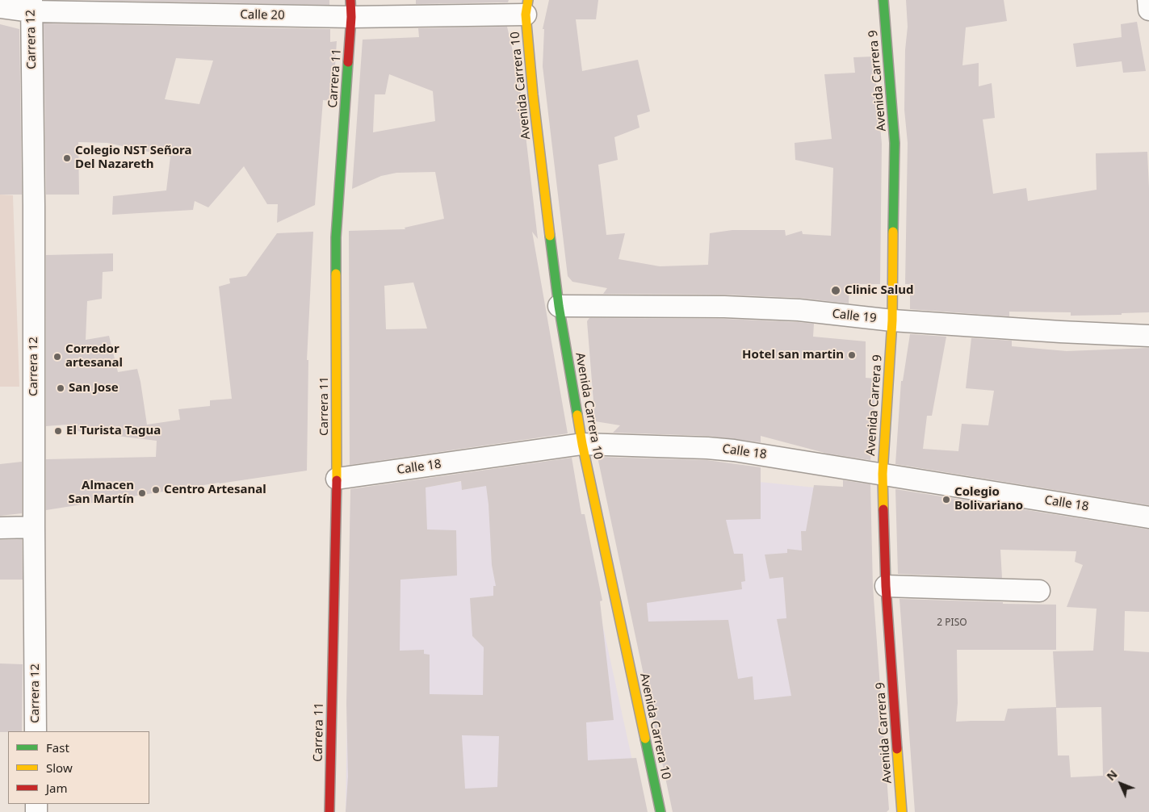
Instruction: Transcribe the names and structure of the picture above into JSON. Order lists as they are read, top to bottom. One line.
{"streets":{"street":["Calle 20","Carrera 12","Carrera 11","Avenida Carrera 9","Avenida Carrera 10","Calle 19","Calle 18"]},"crossings":[["Calle 20","Carrera 12"],["Calle 20","Carrera 11"],["Calle 20","Avenida Carrera 10"],["Carrera 11","Calle 18"],["Avenida Carrera 9","Calle 19"],["Avenida Carrera 9","Calle 18"],["Avenida Carrera 10","Calle 19"],["Avenida Carrera 10","Calle 18"]],"places":["Colegio NST Señora Del Nazareth","Clinic Salud","Hotel san martin","Corredor artesanal","San Jose","El Turista Tagua","Centro Artesanal","Almacen San Martín","Colegio Bolivariano"],"house_numbers":["2 PISO"],"legend":["Fast","Slow","Jam"],"north":"top left"}
